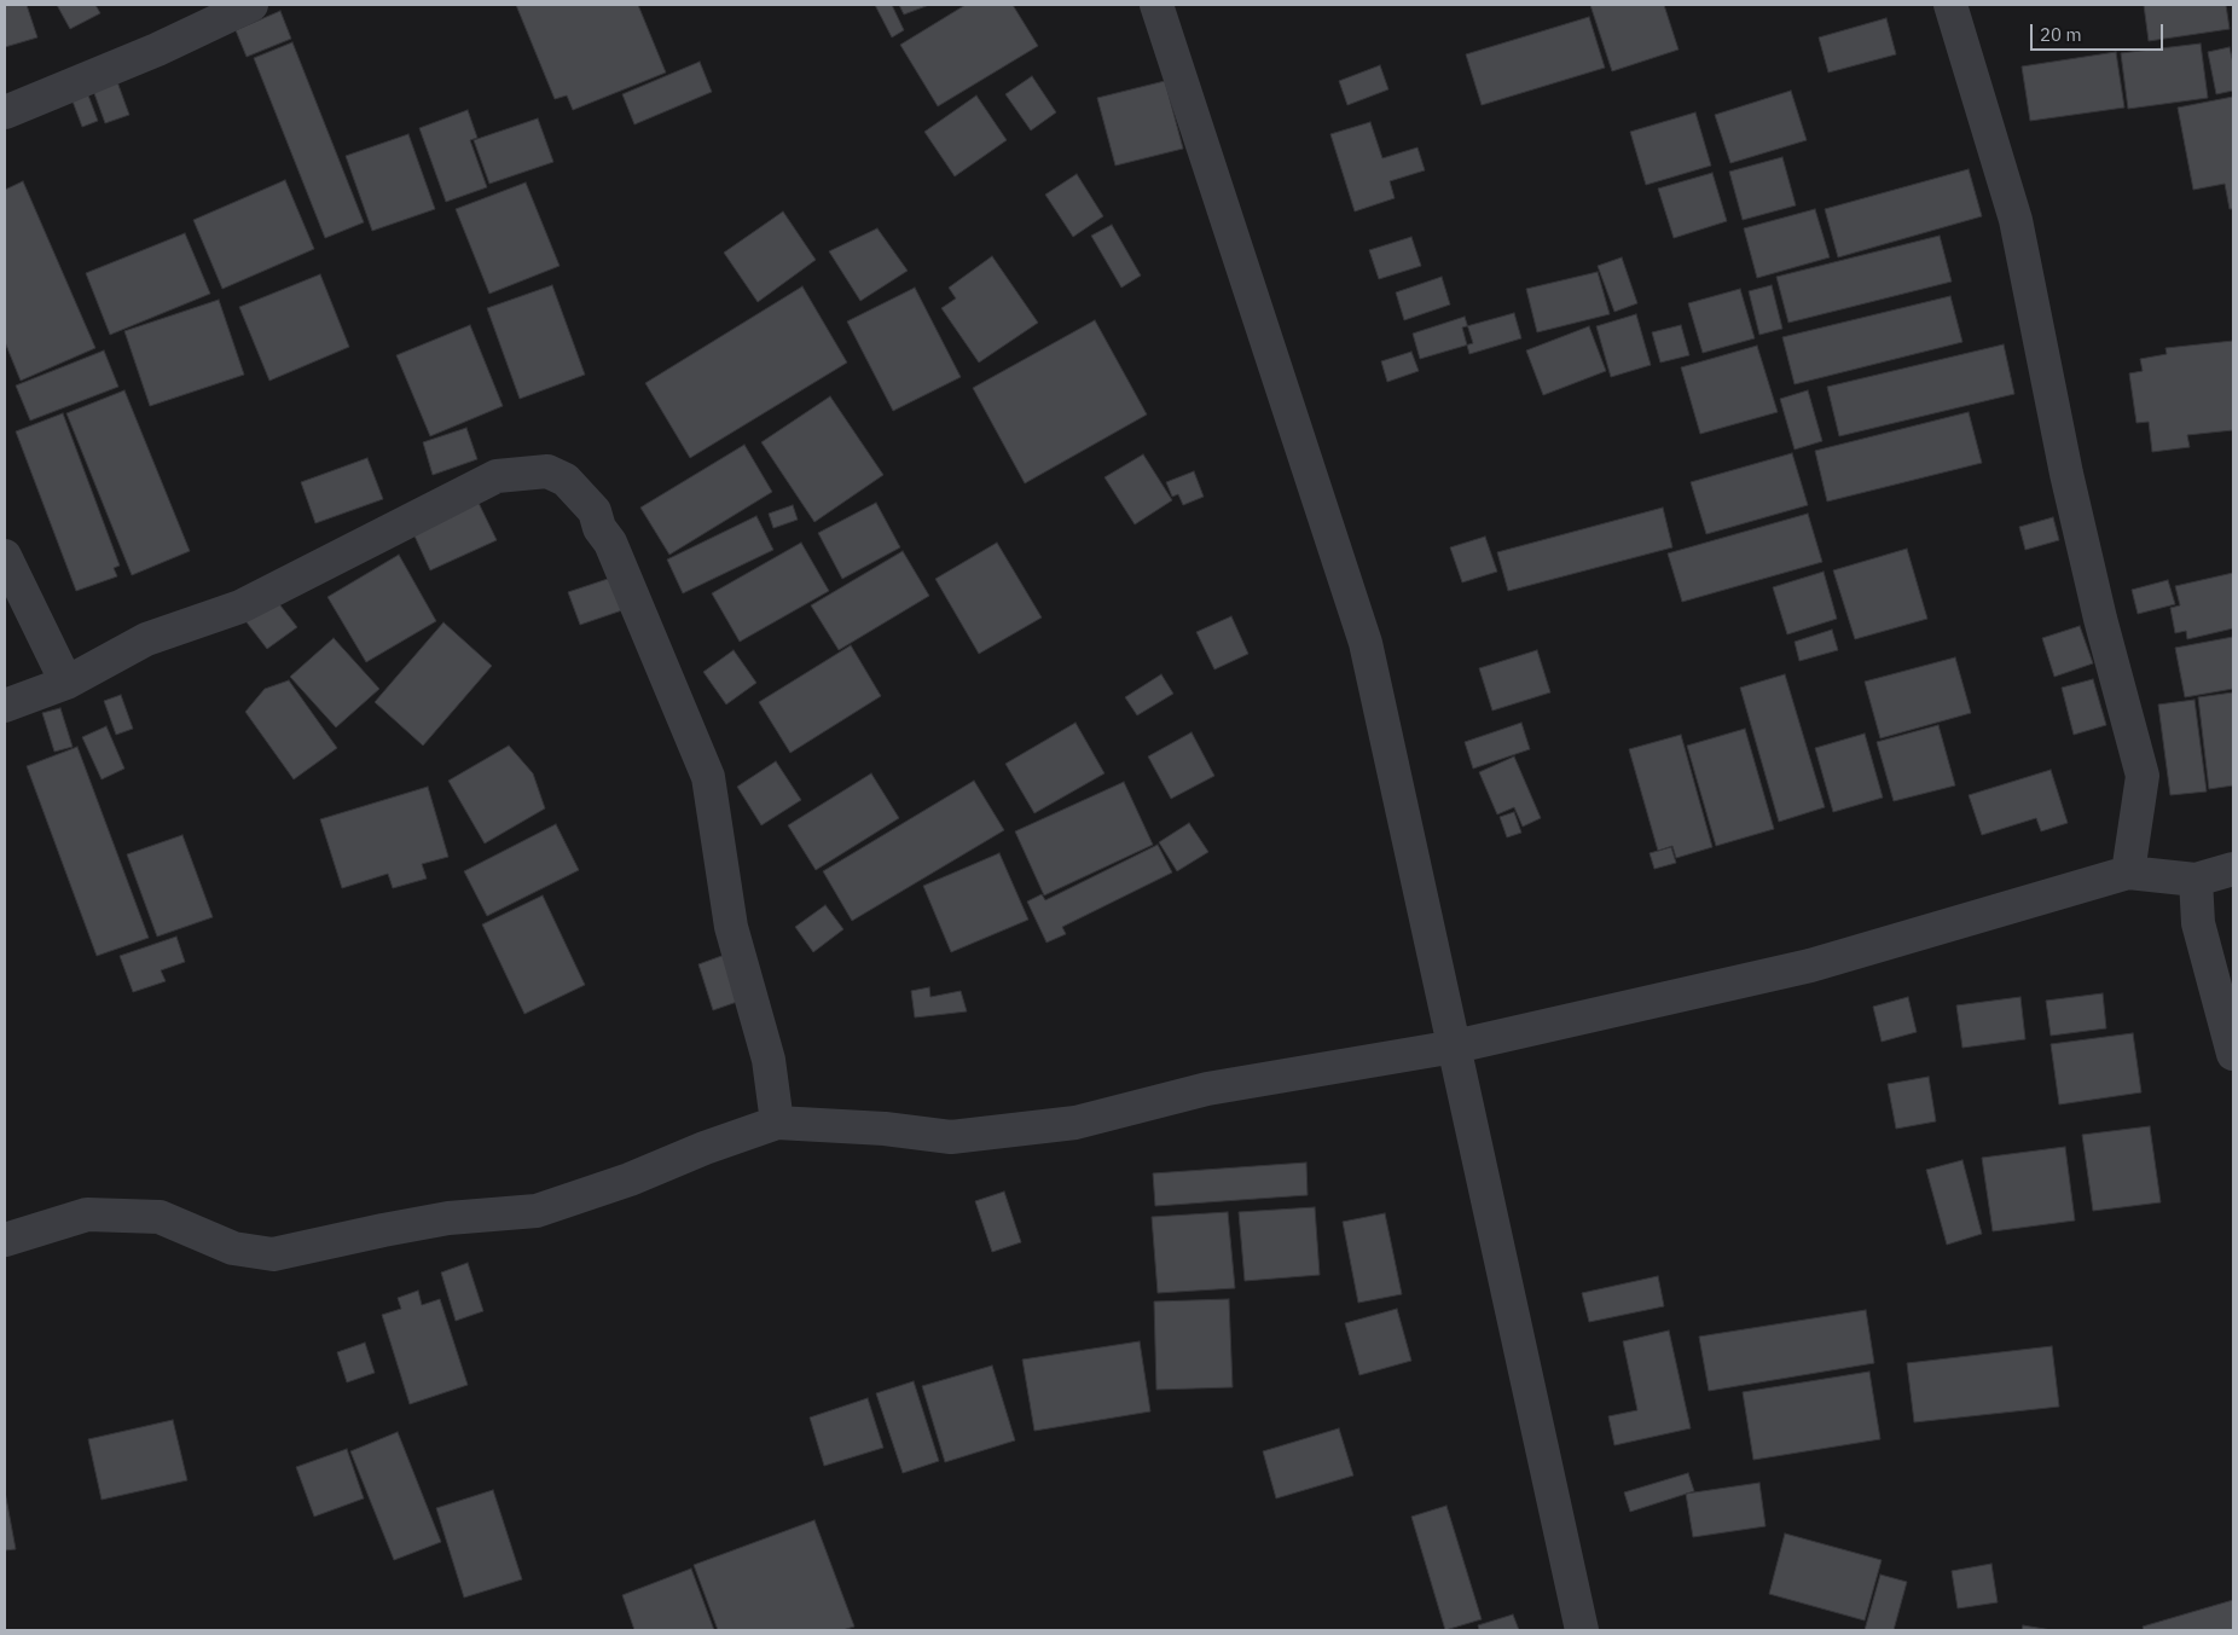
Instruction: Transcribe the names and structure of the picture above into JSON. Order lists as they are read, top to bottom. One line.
{"scale_bar":"20 m"}
